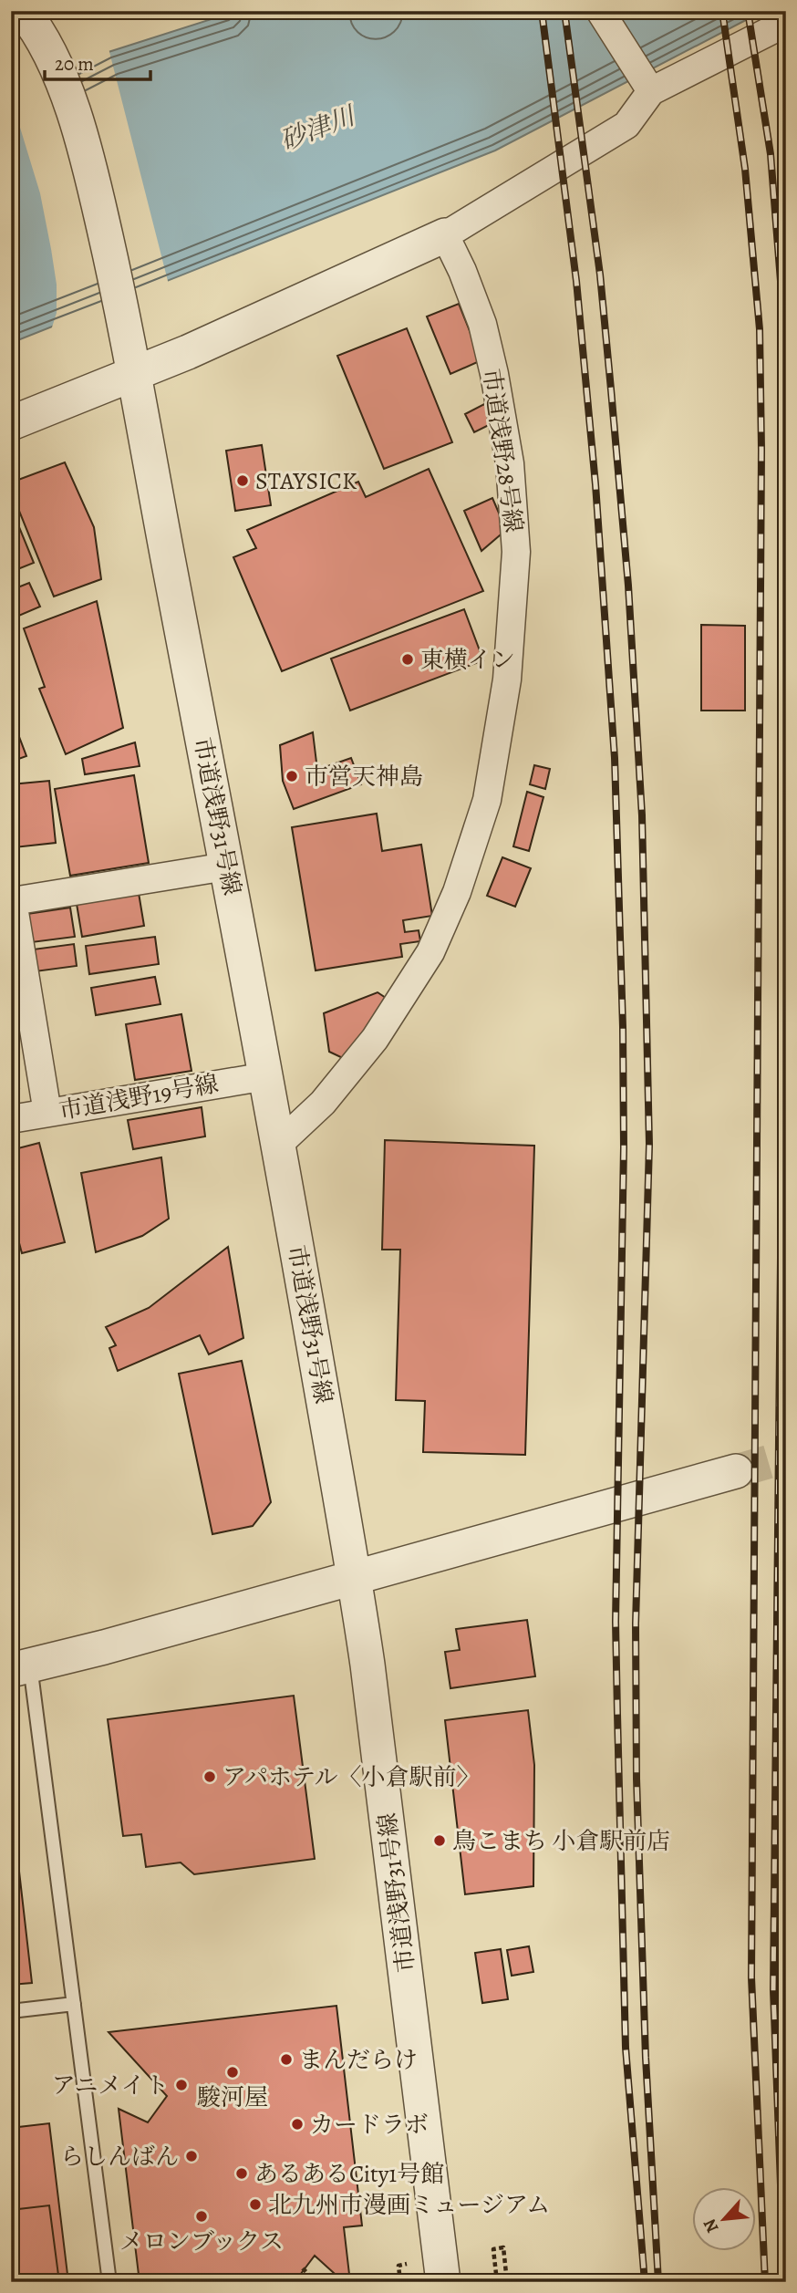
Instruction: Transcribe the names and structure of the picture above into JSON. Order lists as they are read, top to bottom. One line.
{"streets":{"street":["市道浅野28号線","市道浅野31号線","市道浅野19号線"]},"crossings":[["市道浅野28号線","市道浅野31号線"],["市道浅野31号線","市道浅野19号線"]],"water":["砂津川"],"places":["STAYSICK","東横イン","市営天神島","アパホテル〈小倉駅前〉","鳥こまち 小倉駅前店","まんだらけ","駿河屋","アニメイト","カードラボ","らしんばん","あるあるCity1号館","北九州市漫画ミュージアム","メロンブックス"],"scale_bar":"20 m","north":"bottom left"}
